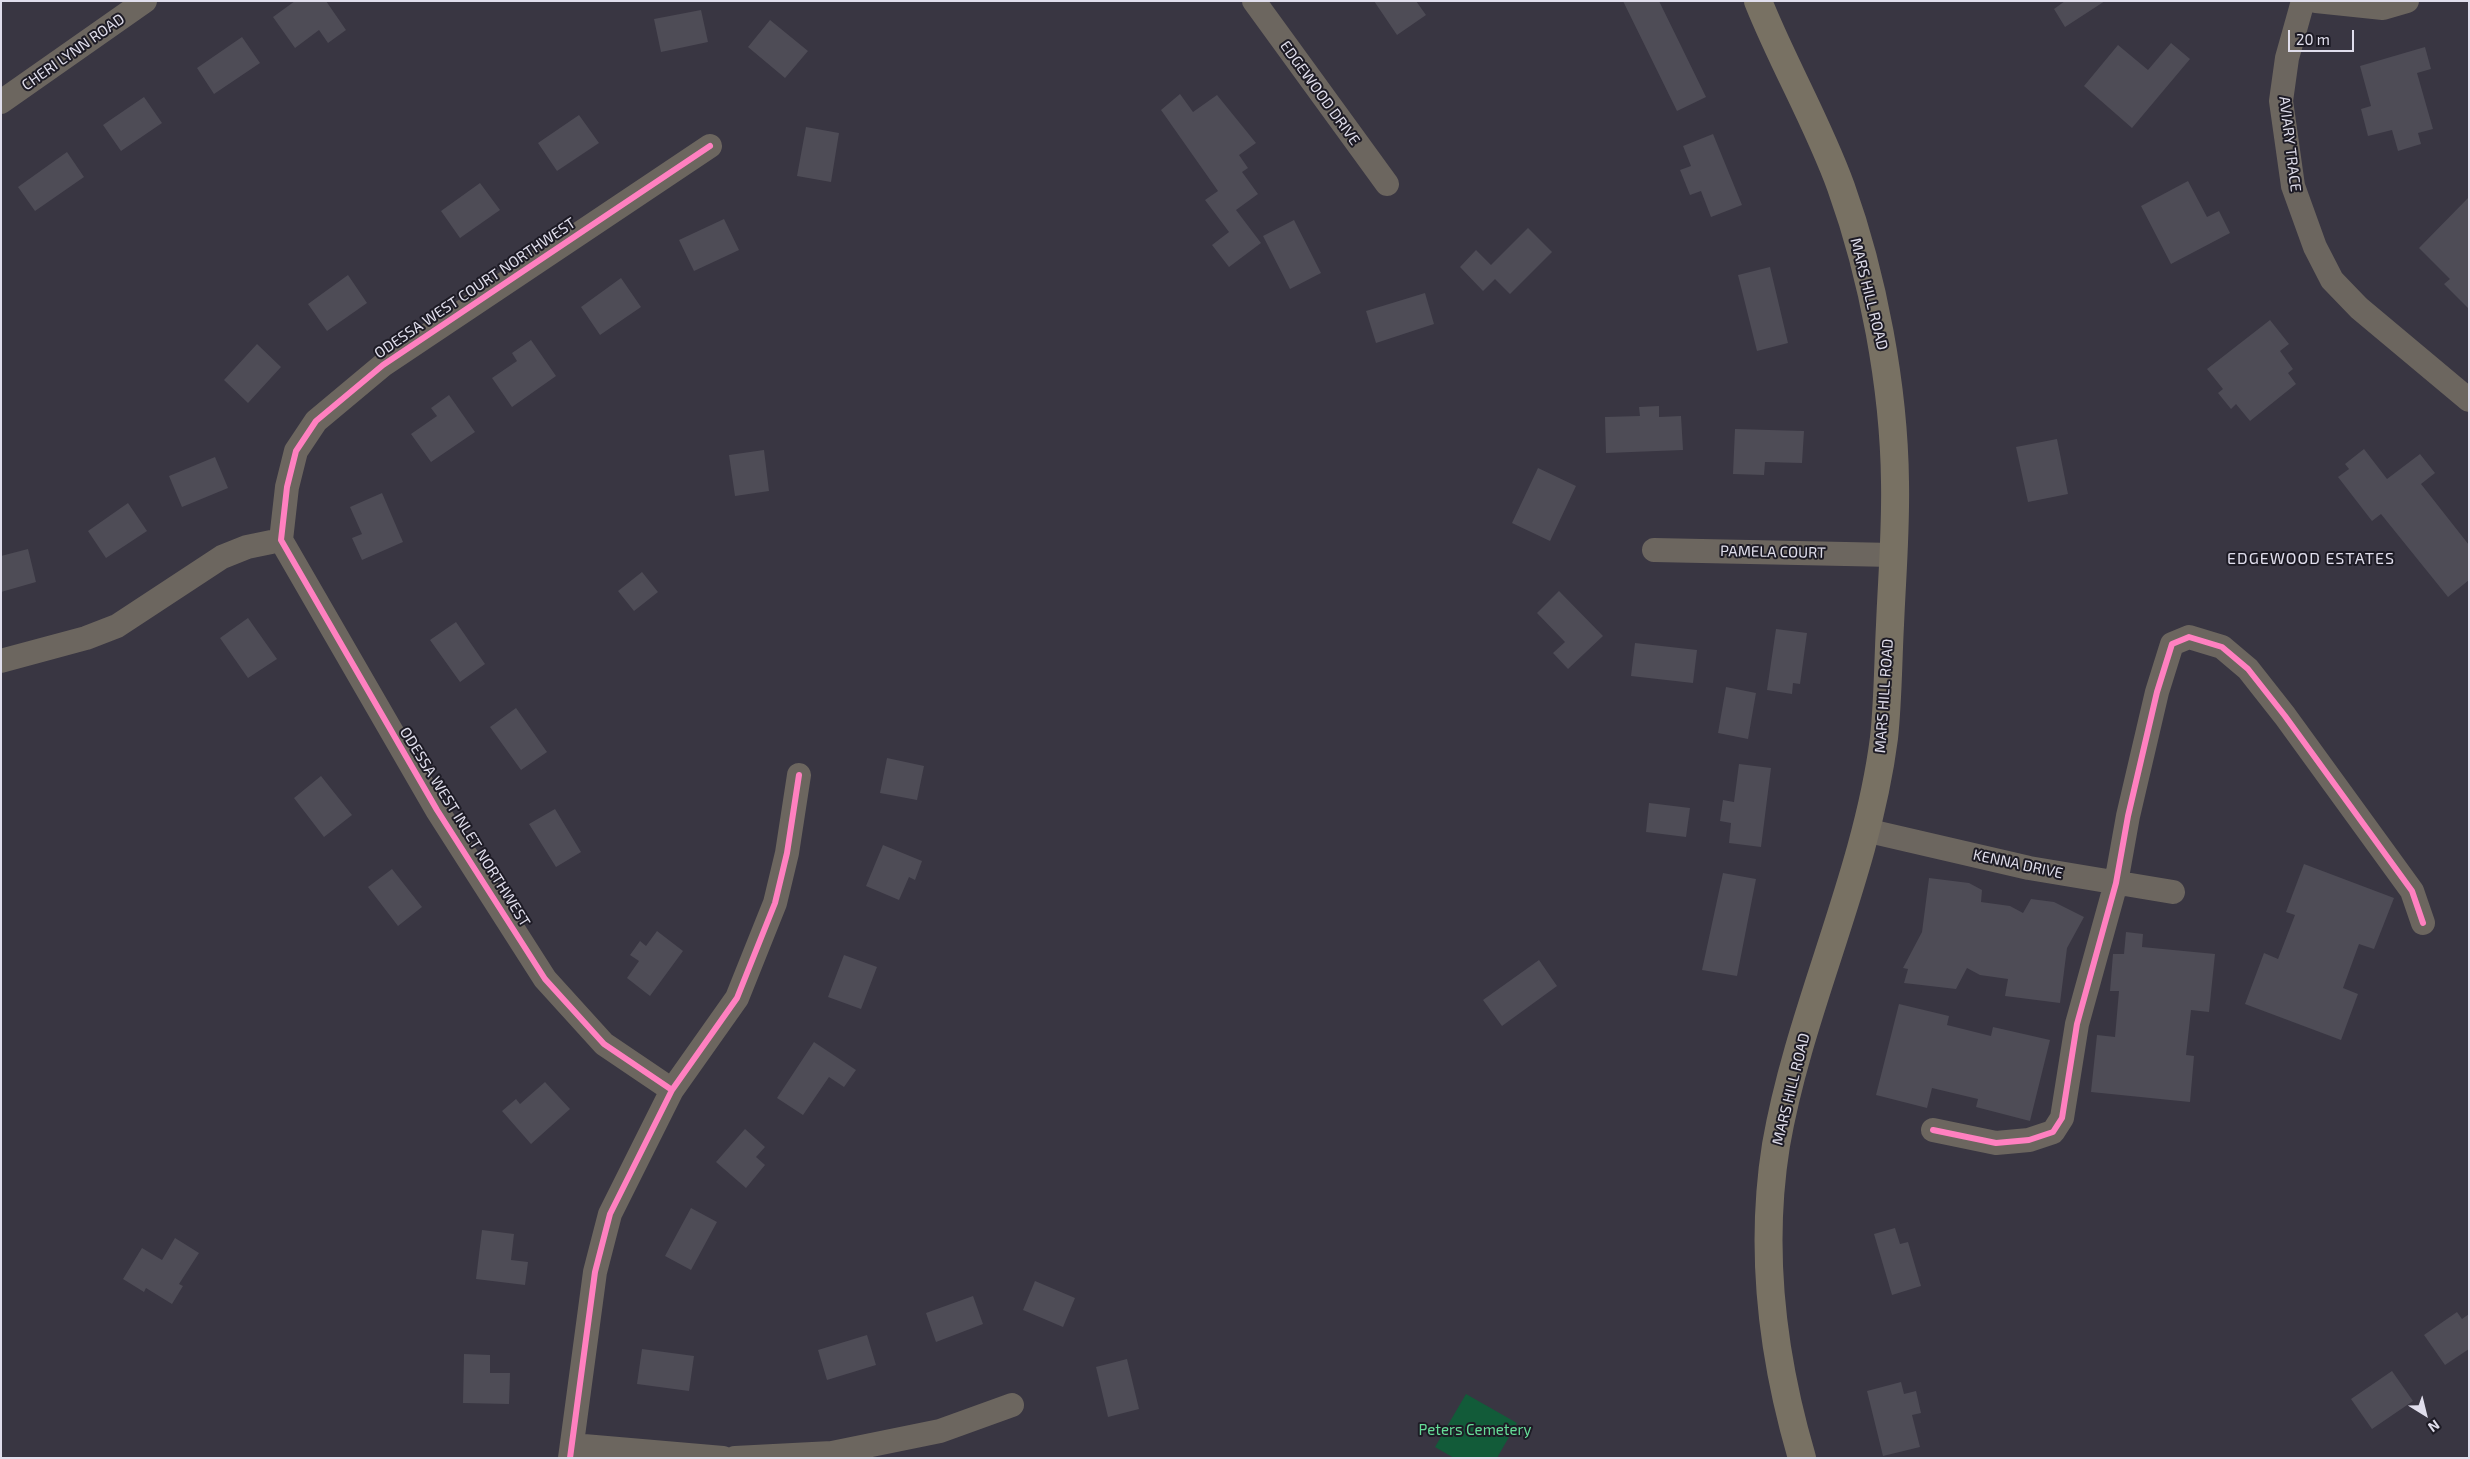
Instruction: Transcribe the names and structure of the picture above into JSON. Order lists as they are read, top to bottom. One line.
{"streets":{"main road":["MARS HILL ROAD"],"street":["CHERI LYNN ROAD","EDGEWOOD DRIVE","AVIARY TRACE","ODESSA WEST COURT NORTHWEST","PAMELA COURT","ODESSA WEST INLET NORTHWEST","KENNA DRIVE"]},"crossings":[["ODESSA WEST COURT NORTHWEST","ODESSA WEST INLET NORTHWEST"],["MARS HILL ROAD","PAMELA COURT"],["MARS HILL ROAD","KENNA DRIVE"]],"districts":["EDGEWOOD ESTATES"],"parks":["Peters Cemetery"],"scale_bar":"20 m","north":"bottom right"}
